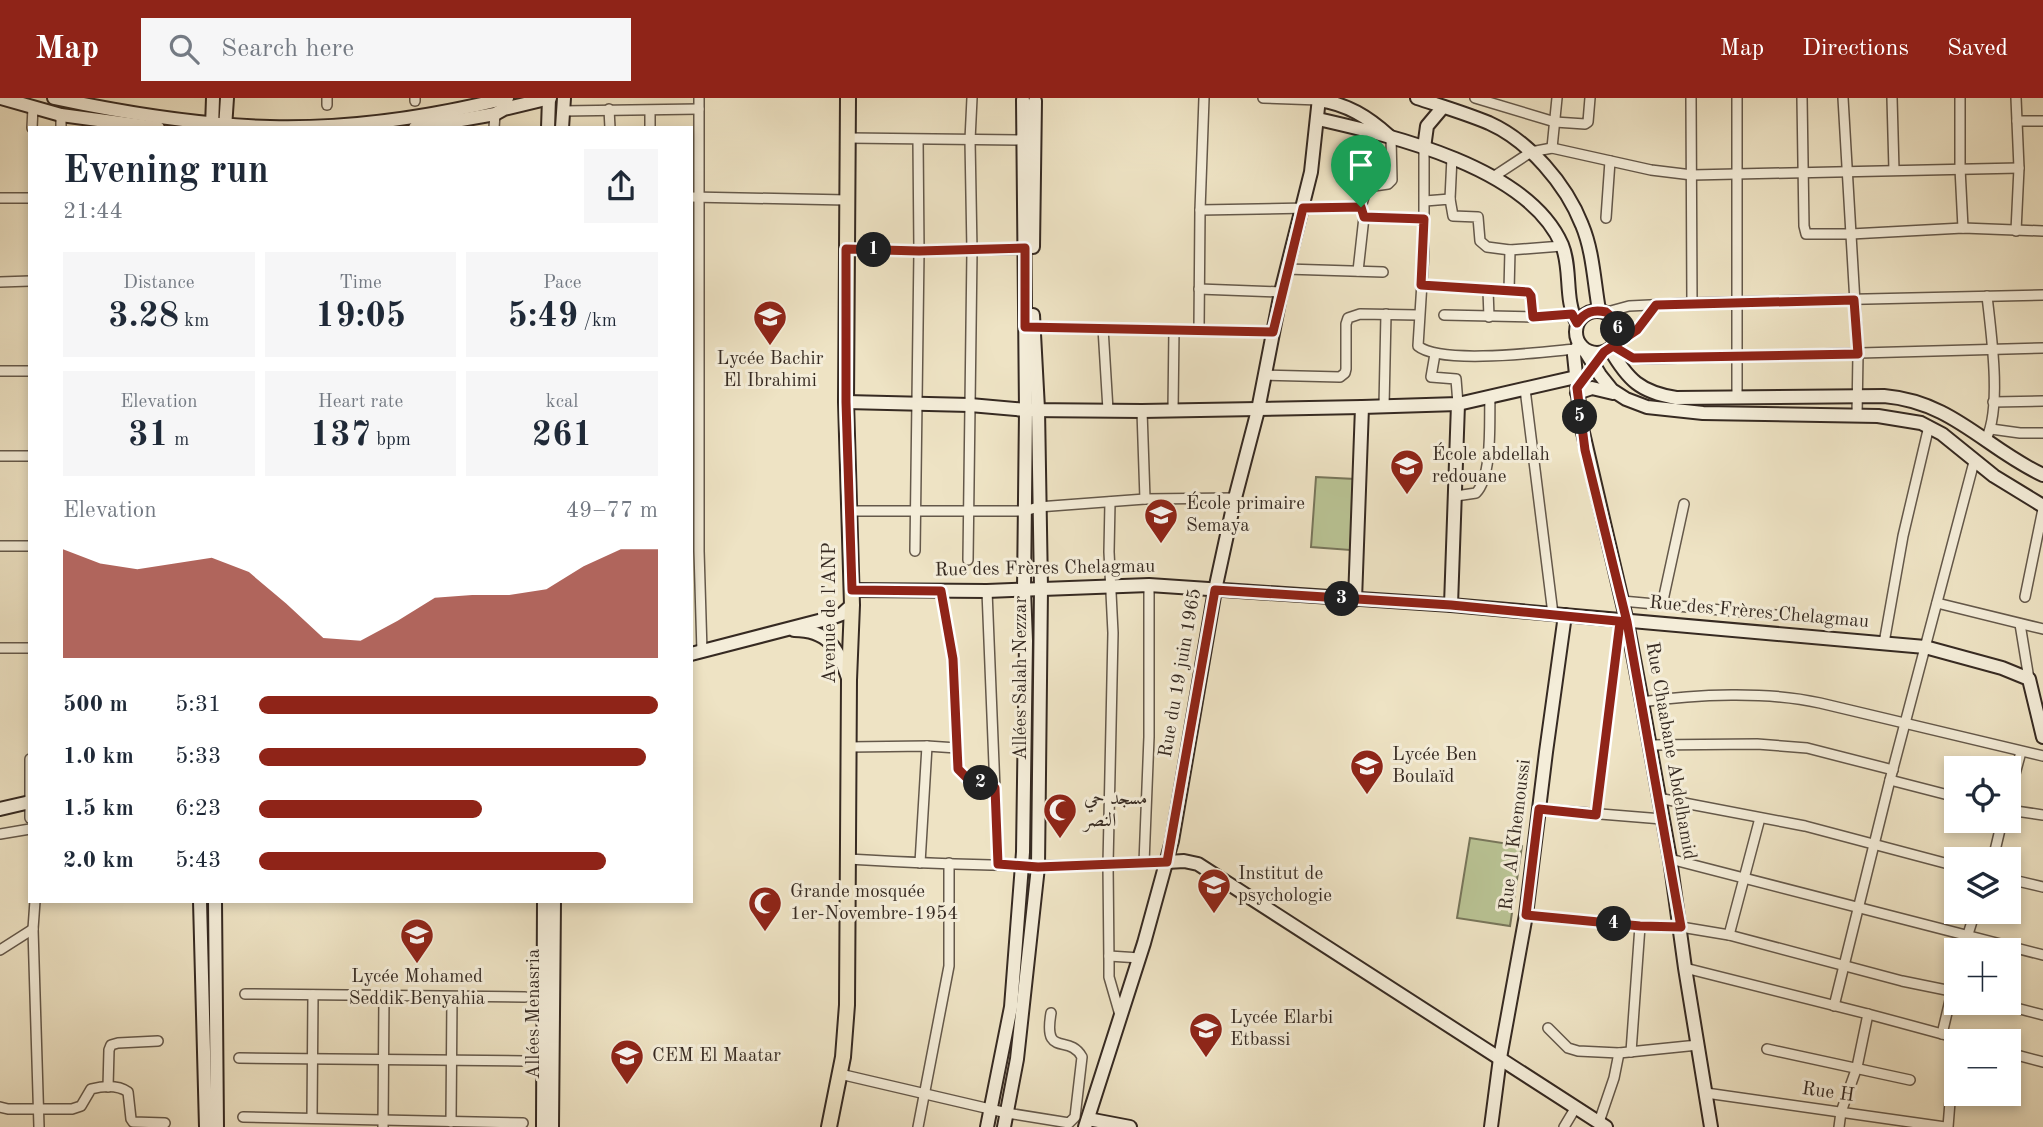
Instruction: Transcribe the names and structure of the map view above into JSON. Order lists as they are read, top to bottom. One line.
{"streets":{"main road":["Rue des Frères Chelagmau","Avenue de l'ANP","Rue du 19 juin 1965","Allées Salah Nezzar","Rue Chaabane Abdelhamid","Rue Al Khemoussi","Allées Menasria"],"street":["Rue H"]},"crossings":[["Rue des Frères Chelagmau","Avenue de l'ANP"],["Rue des Frères Chelagmau","Rue du 19 juin 1965"],["Rue des Frères Chelagmau","Allées Salah Nezzar"],["Rue des Frères Chelagmau","Rue Chaabane Abdelhamid"],["Rue des Frères Chelagmau","Rue Al Khemoussi"],["Rue Chaabane Abdelhamid","Rue H"]],"places":{"school or university":["Lycée Bachir El Ibrahimi","École abdellah redouane","École primaire Semaya","Lycée Ben Boulaïd","Institut de psychologie","Lycée Mohamed Seddik Benyahia","Lycée Elarbi Etbassi","CEM El Maatar"],"mosque":["مسجد حي النصر","Grande mosquée 1er-Novembre-1954"]},"page":{"header":"Map","search":"Search here","nav":["Map","Directions","Saved"],"heading":["Evening run","21:44"],"pins":["1","6","5","3","2","4"],"stats":[["Distance","3.28 km"],["Time","19:05"],["Pace","5:49 /km"],["Elevation","31 m"],["Heart rate","137 bpm"],["kcal","261"]],"chart":["Elevation","49–77 m"],"list":[{"name":"500 m","note":"5:31"},{"name":"1.0 km","note":"5:33"},{"name":"1.5 km","note":"6:23"},{"name":"2.0 km","note":"5:43"}],"map_buttons":["+","−"]}}
